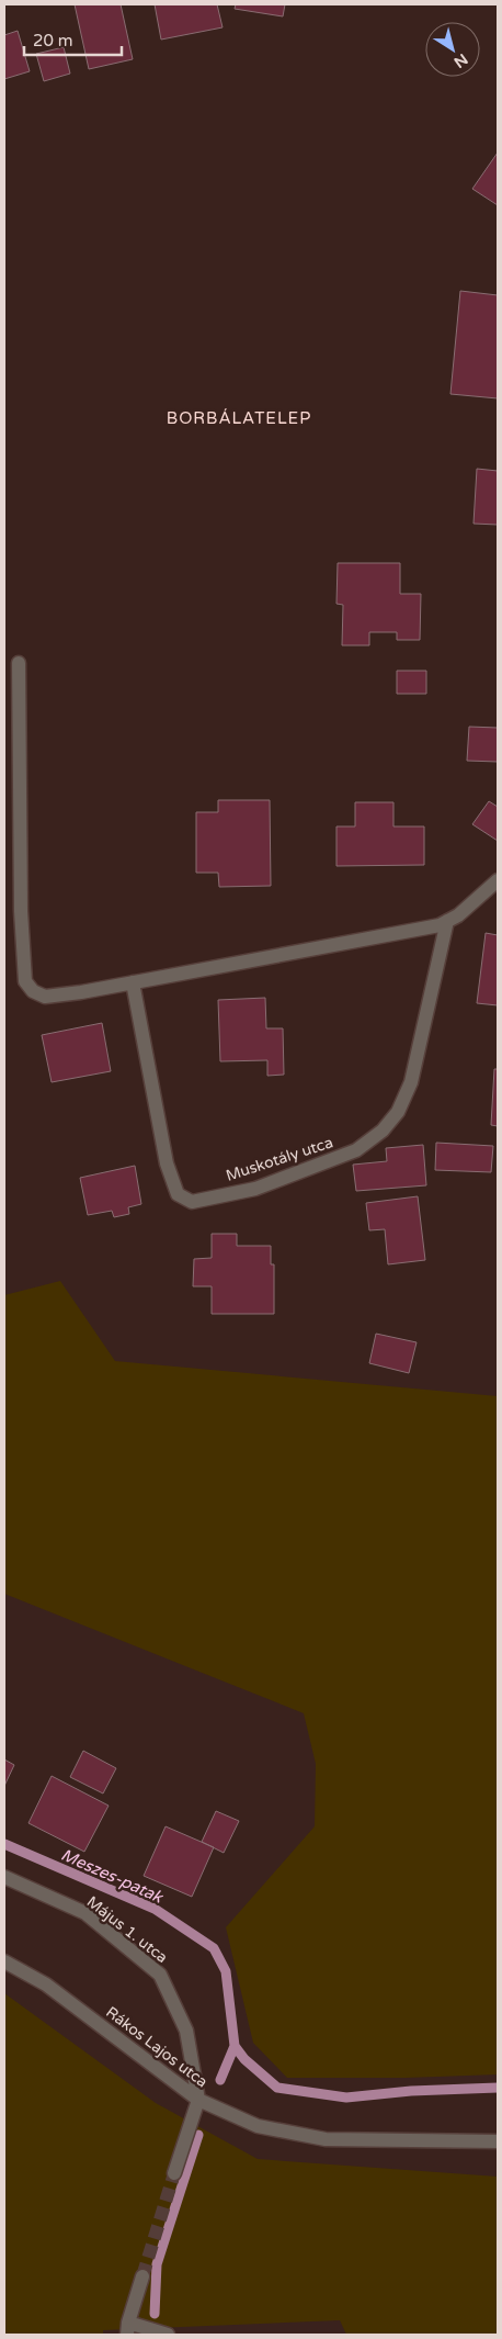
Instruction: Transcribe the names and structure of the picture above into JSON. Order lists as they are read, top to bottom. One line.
{"streets":{"street":["Muskotály utca","Május 1. utca","Rákos Lajos utca"]},"crossings":[["Május 1. utca","Rákos Lajos utca"]],"districts":["BORBÁLATELEP"],"water":["Meszes-patak"],"scale_bar":"20 m","north":"bottom right"}
